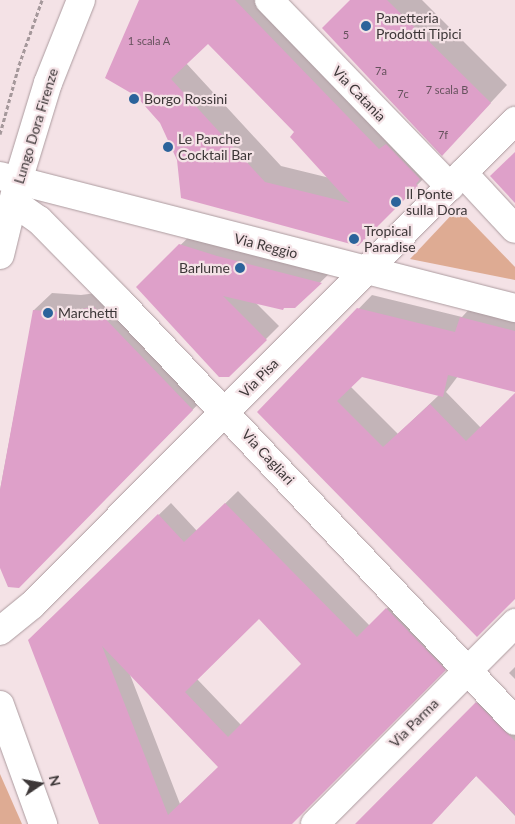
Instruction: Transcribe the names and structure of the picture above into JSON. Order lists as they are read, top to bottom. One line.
{"streets":{"street":["Via Catania","Lungo Dora Firenze","Via Reggio","Via Pisa","Via Cagliari","Via Parma"]},"crossings":[["Via Catania","Via Pisa"],["Lungo Dora Firenze","Via Reggio"],["Lungo Dora Firenze","Via Cagliari"],["Via Reggio","Via Pisa"],["Via Reggio","Via Cagliari"],["Via Pisa","Via Cagliari"],["Via Cagliari","Via Parma"]],"places":["Panetteria Prodotti Tipici","Borgo Rossini","Le Panche Cocktail Bar","Il Ponte sulla Dora","Tropical Paradise","Barlume","Marchetti"],"house_numbers":["5","1 scala A","7a","7 scala B","7c","7f"],"north":"right"}
